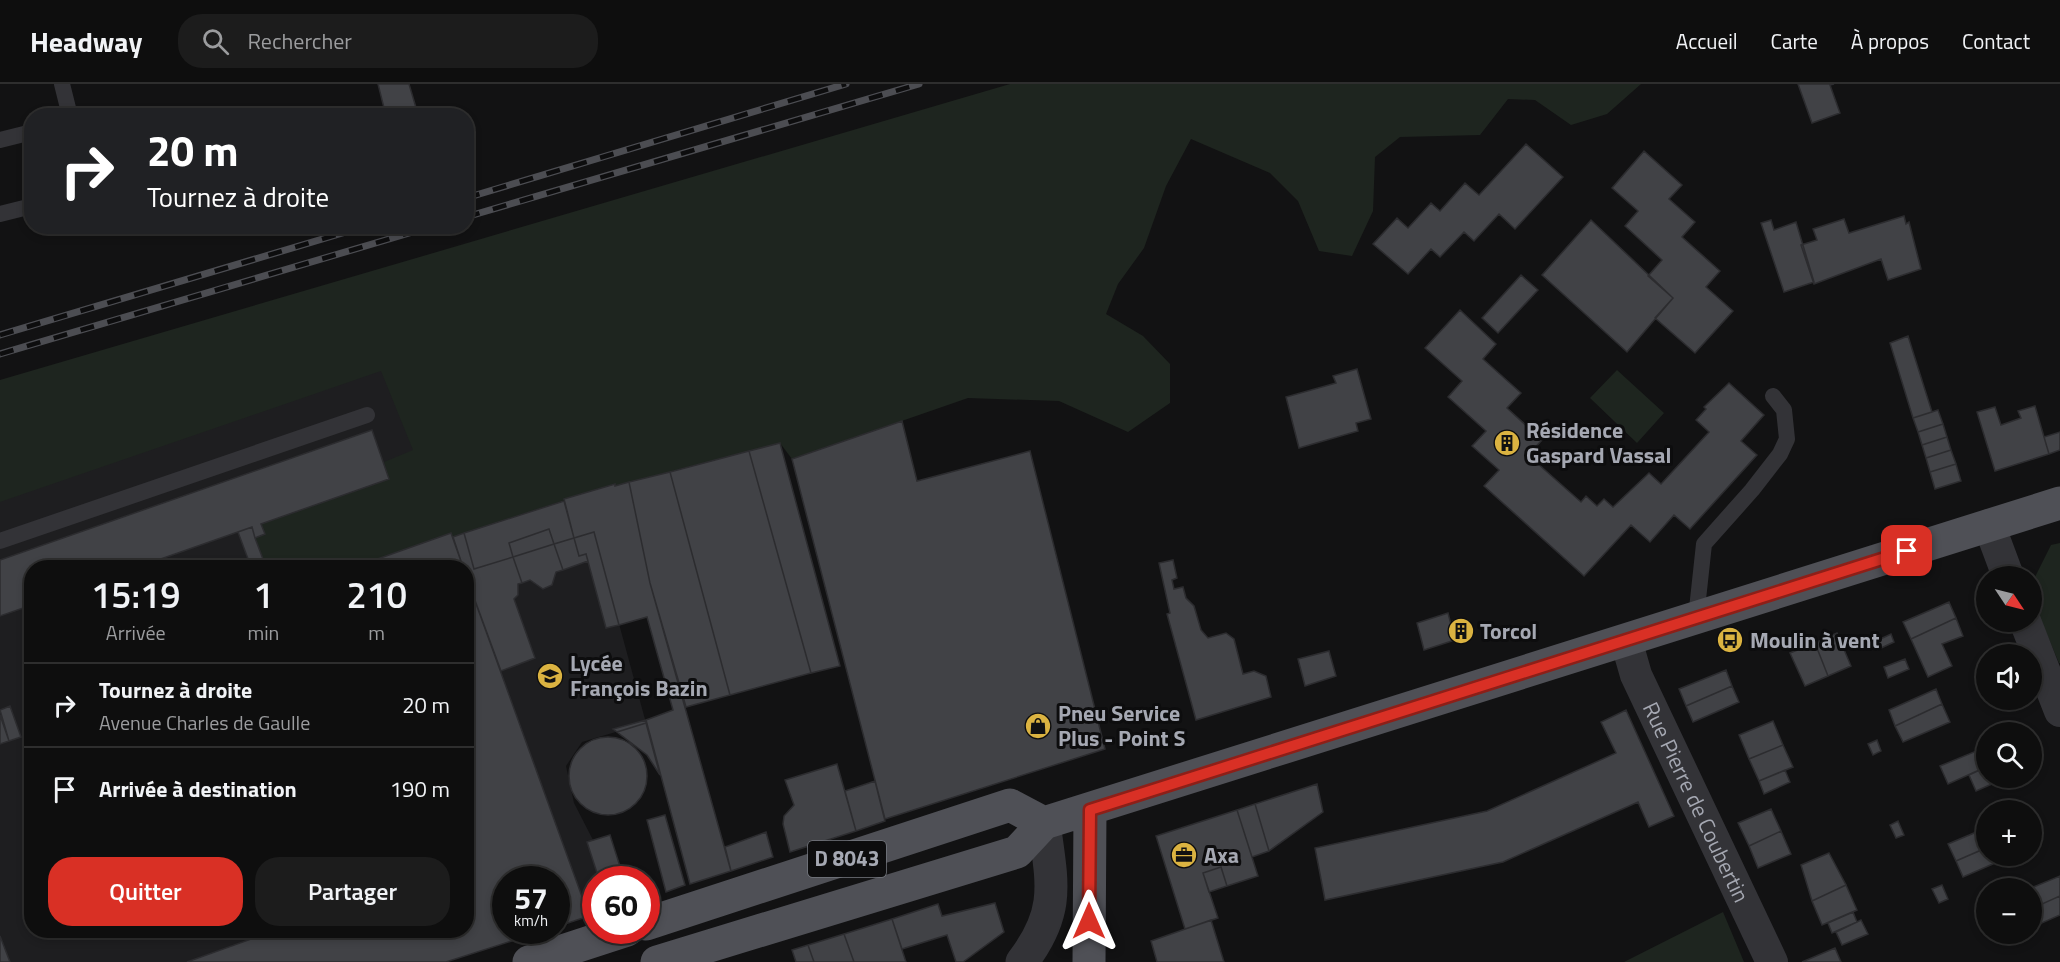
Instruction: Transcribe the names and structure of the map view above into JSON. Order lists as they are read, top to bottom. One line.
{"streets":{"main road":["D 8043"],"street":["Rue Pierre de Coubertin"]},"crossings":[["Rue Pierre de Coubertin","D 8043"]],"places":{"building":["Résidence Gaspard Vassal","Torcol"],"bus stop":["Moulin à vent"],"school or university":["Lycée François Bazin"],"shop":["Pneu Service Plus - Point S"],"office":["Axa"]},"north":"bottom right","page":{"header":"Headway","search":"Rechercher","nav":["Accueil","Carte","À propos","Contact"],"turn":["20 m","Tournez à droite"],"eta":["15:19","Arrivée","1","min","210","m"],"map_buttons":["+","−"],"list":[{"name":"Tournez à droite","note":"Avenue Charles de Gaulle","value":"20 m"},{"name":"Arrivée à destination","value":"190 m"}],"buttons":["Quitter","Partager"],"speed":"57 km/h","limit":"60"}}
